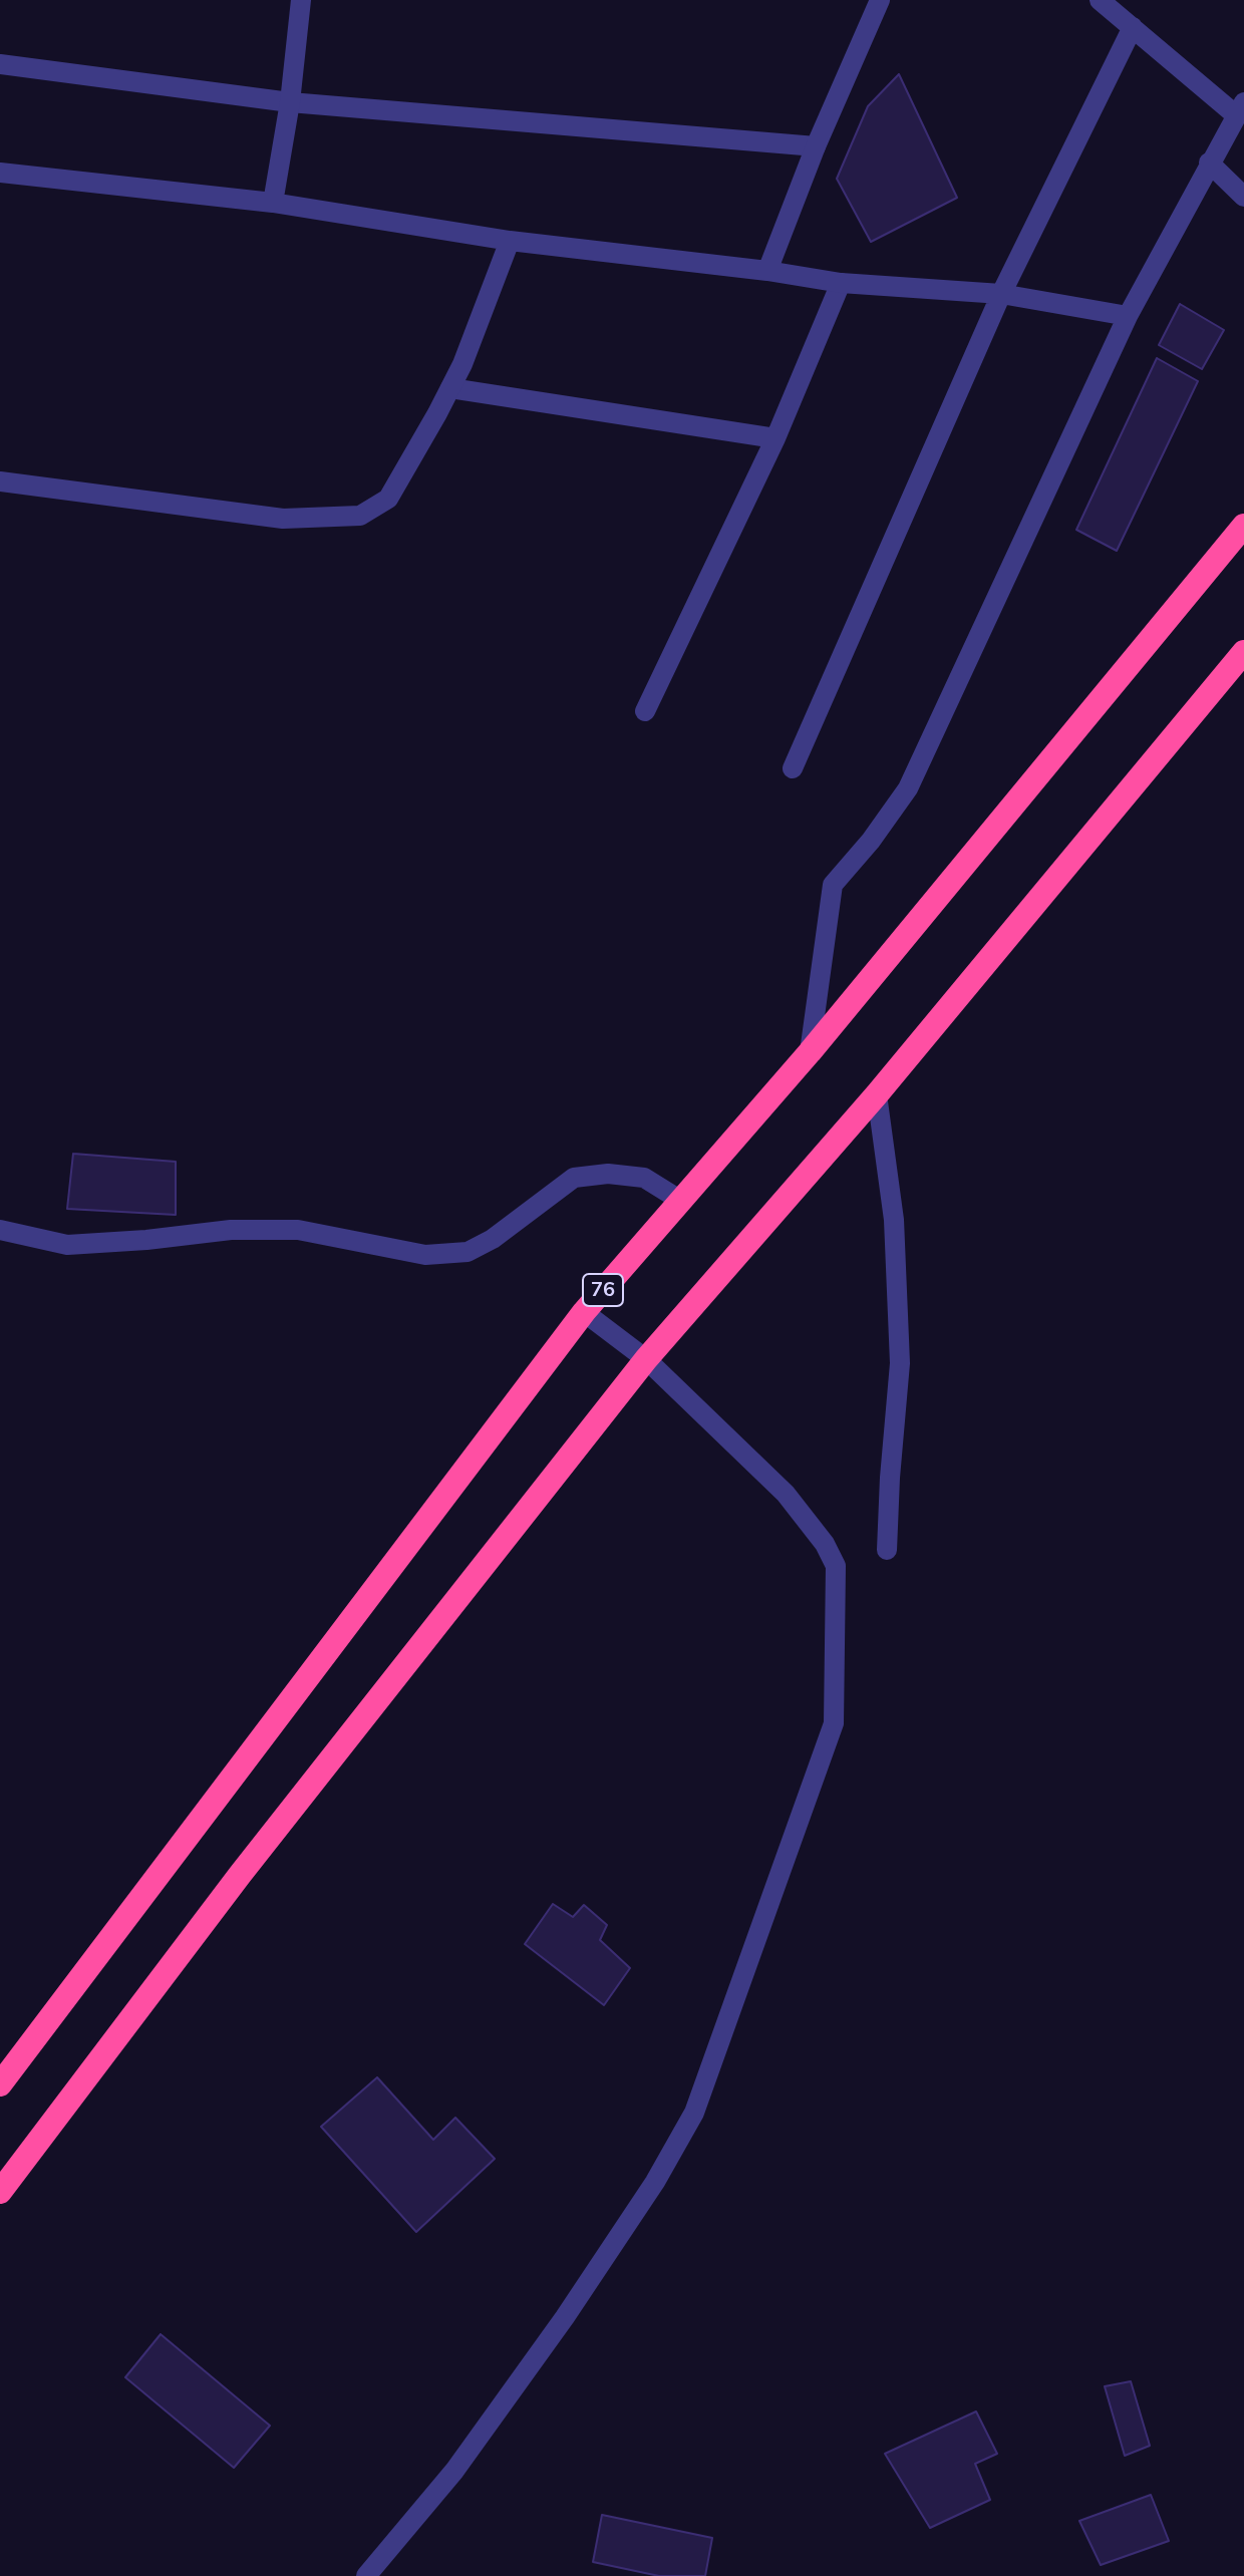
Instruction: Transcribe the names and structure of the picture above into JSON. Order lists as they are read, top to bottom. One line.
{"streets":{"highway":["76"]}}
